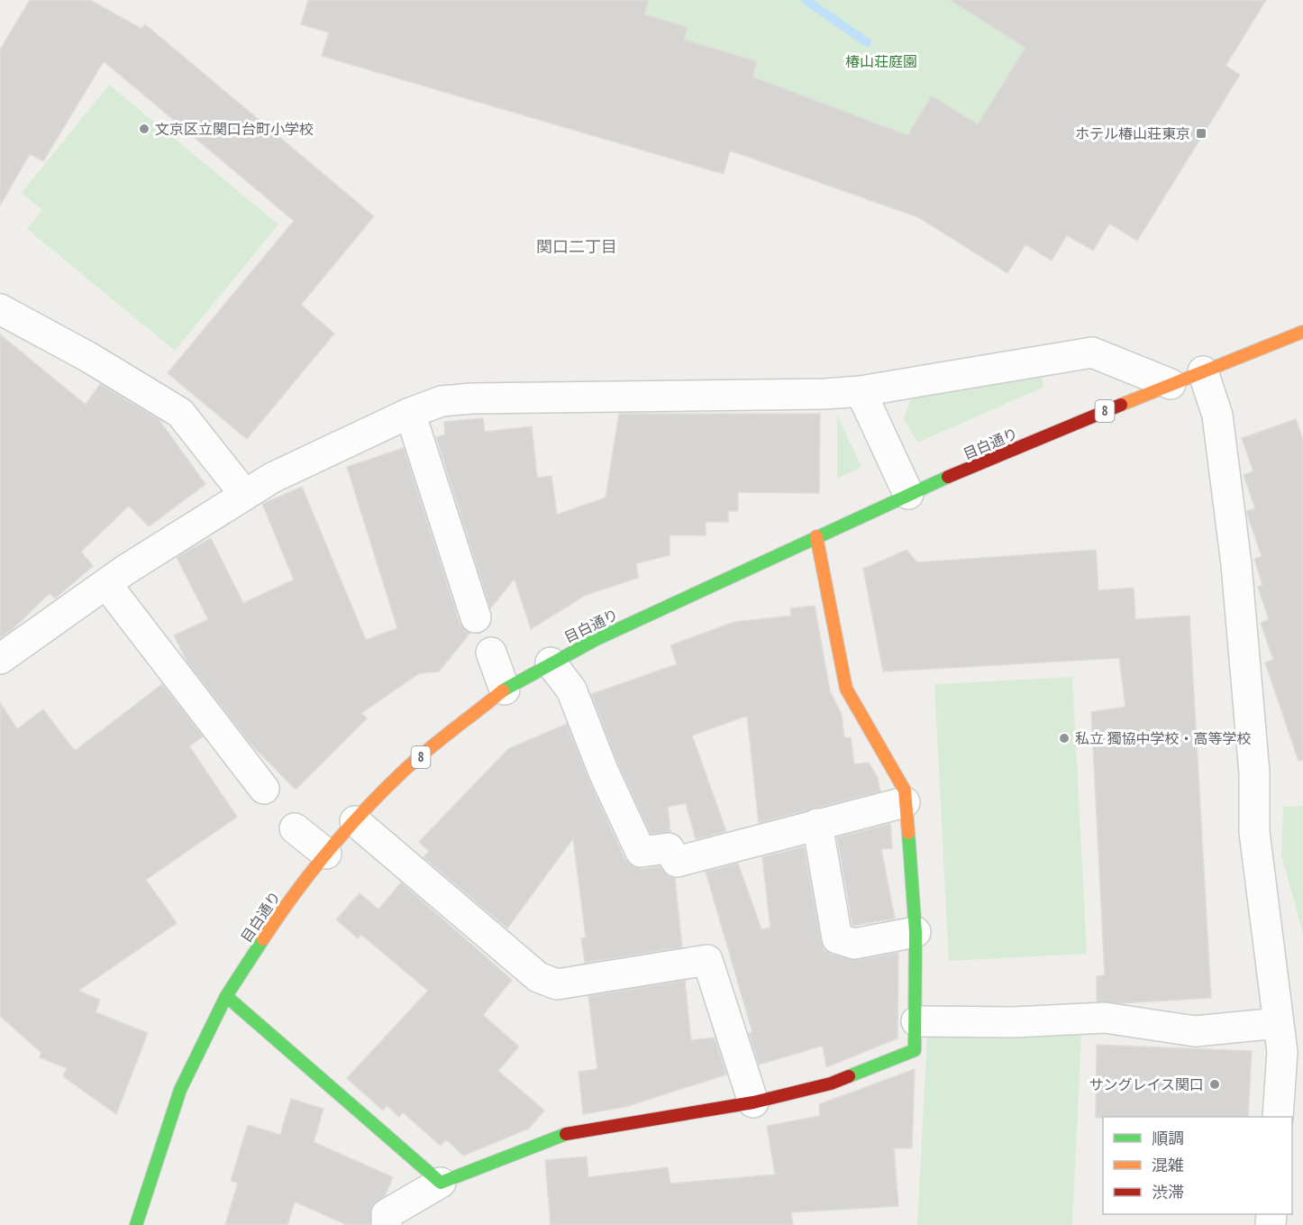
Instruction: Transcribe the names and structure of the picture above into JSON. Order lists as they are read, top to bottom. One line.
{"streets":{"main road":["8","目白通り"]},"districts":["関口二丁目"],"parks":["椿山荘庭園"],"places":{"other":["文京区立関口台町小学校","私立 獨協中学校・高等学校","サングレイス関口"],"transit":["ホテル椿山荘東京"]},"legend":["順調","混雑","渋滞"]}
